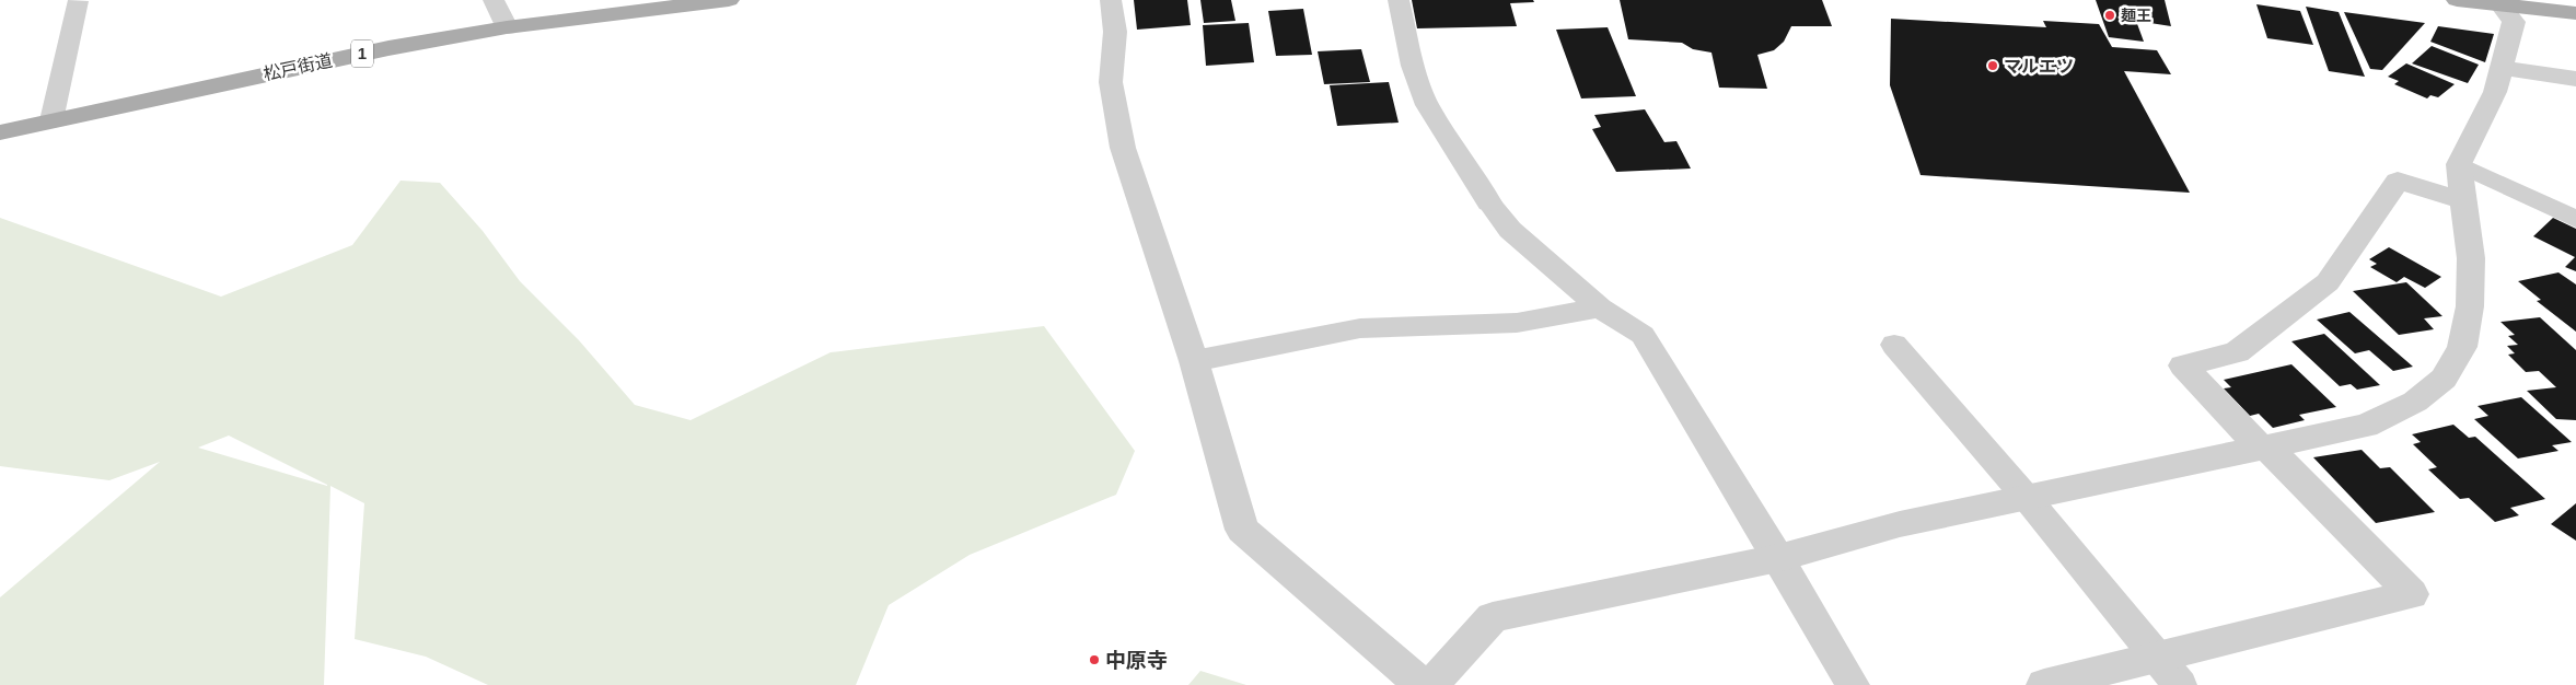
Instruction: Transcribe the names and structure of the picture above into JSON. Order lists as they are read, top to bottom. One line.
{"streets":{"main road":["1","松戸街道"]},"places":["麺王","マルエツ","中原寺"]}
